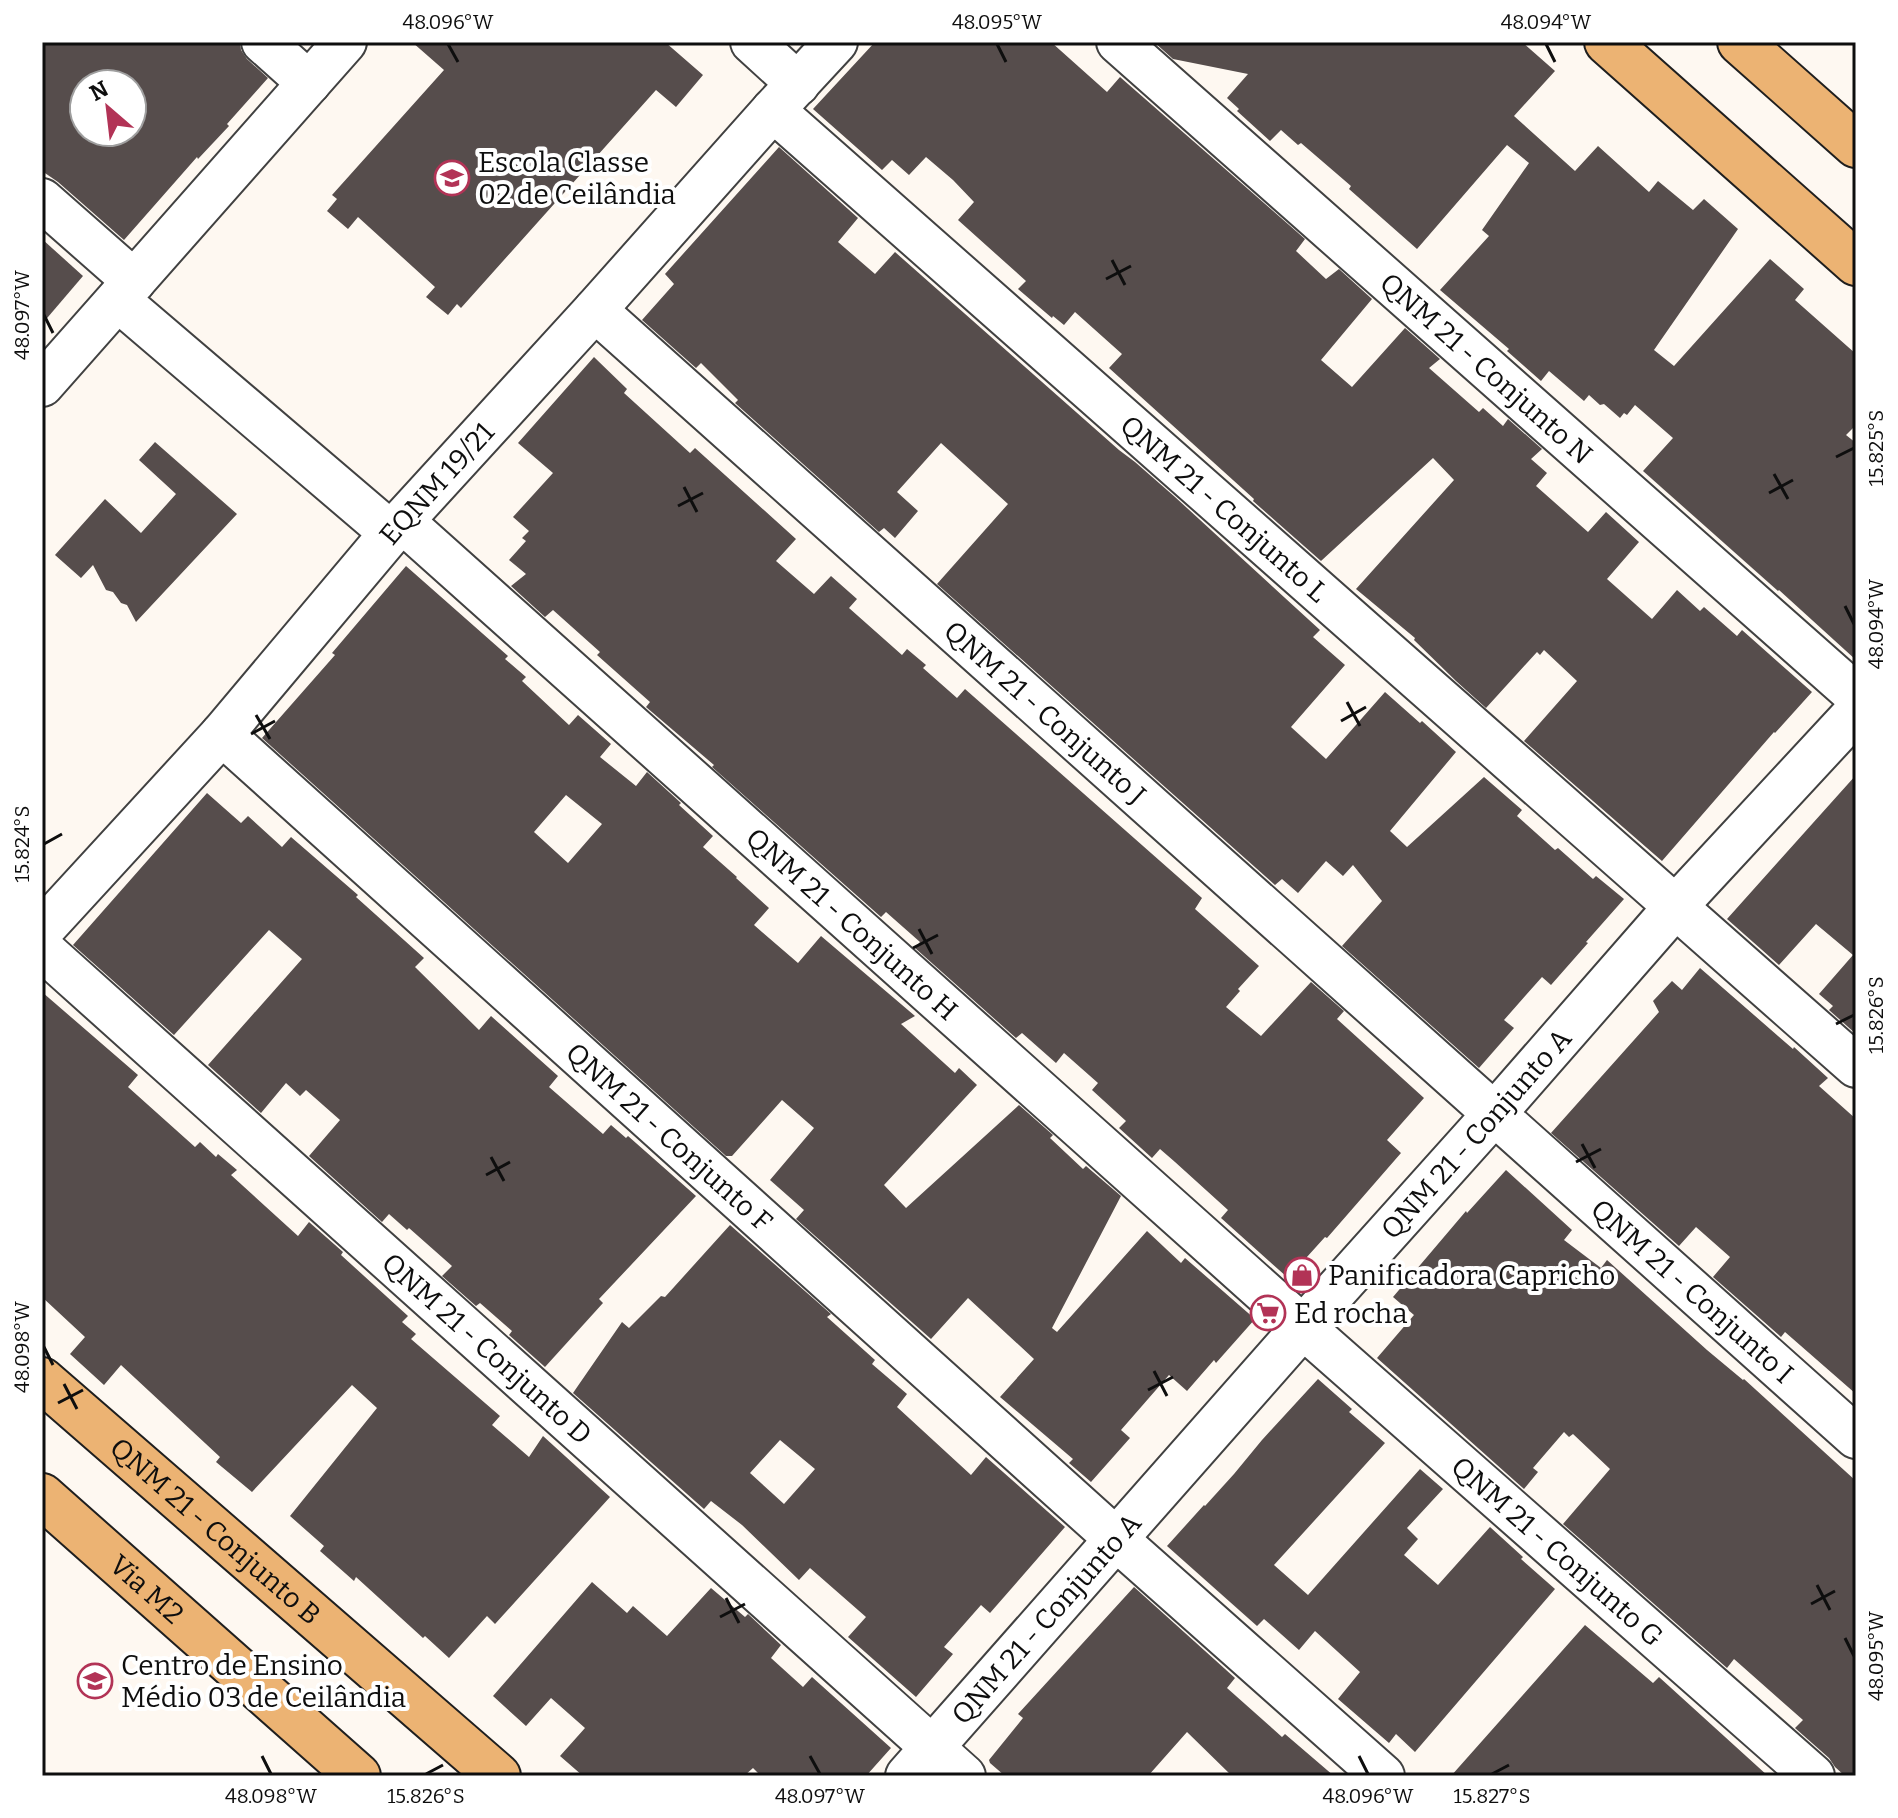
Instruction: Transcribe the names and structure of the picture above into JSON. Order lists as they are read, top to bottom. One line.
{"streets":{"main road":["QNM 21 - Conjunto B","Via M2"],"street":["QNM 21 - Conjunto N","EQNM 19/21","QNM 21 - Conjunto L","QNM 21 - Conjunto J","QNM 21 - Conjunto H","QNM 21 - Conjunto A","QNM 21 - Conjunto F","QNM 21 - Conjunto I","QNM 21 - Conjunto D","QNM 21 - Conjunto G"]},"crossings":[["EQNM 19/21","QNM 21 - Conjunto L"],["EQNM 19/21","QNM 21 - Conjunto J"],["EQNM 19/21","QNM 21 - Conjunto H"],["EQNM 19/21","QNM 21 - Conjunto F"],["QNM 21 - Conjunto L","QNM 21 - Conjunto A"],["QNM 21 - Conjunto J","QNM 21 - Conjunto A"],["QNM 21 - Conjunto J","QNM 21 - Conjunto I"],["QNM 21 - Conjunto H","QNM 21 - Conjunto A"],["QNM 21 - Conjunto H","QNM 21 - Conjunto G"],["QNM 21 - Conjunto A","QNM 21 - Conjunto F"],["QNM 21 - Conjunto A","QNM 21 - Conjunto I"],["QNM 21 - Conjunto A","QNM 21 - Conjunto D"],["QNM 21 - Conjunto A","QNM 21 - Conjunto G"]],"places":{"school or university":["Escola Classe 02 de Ceilândia","Centro de Ensino Médio 03 de Ceilândia"],"shop":["Panificadora Capricho"],"supermarket":["Ed rocha"]},"north":"top left","coordinates":["48.096°W","48.095°W","48.094°W","48.097°W","15.825°S","15.824°S","15.826°S","48.098°W","15.827°S"]}
